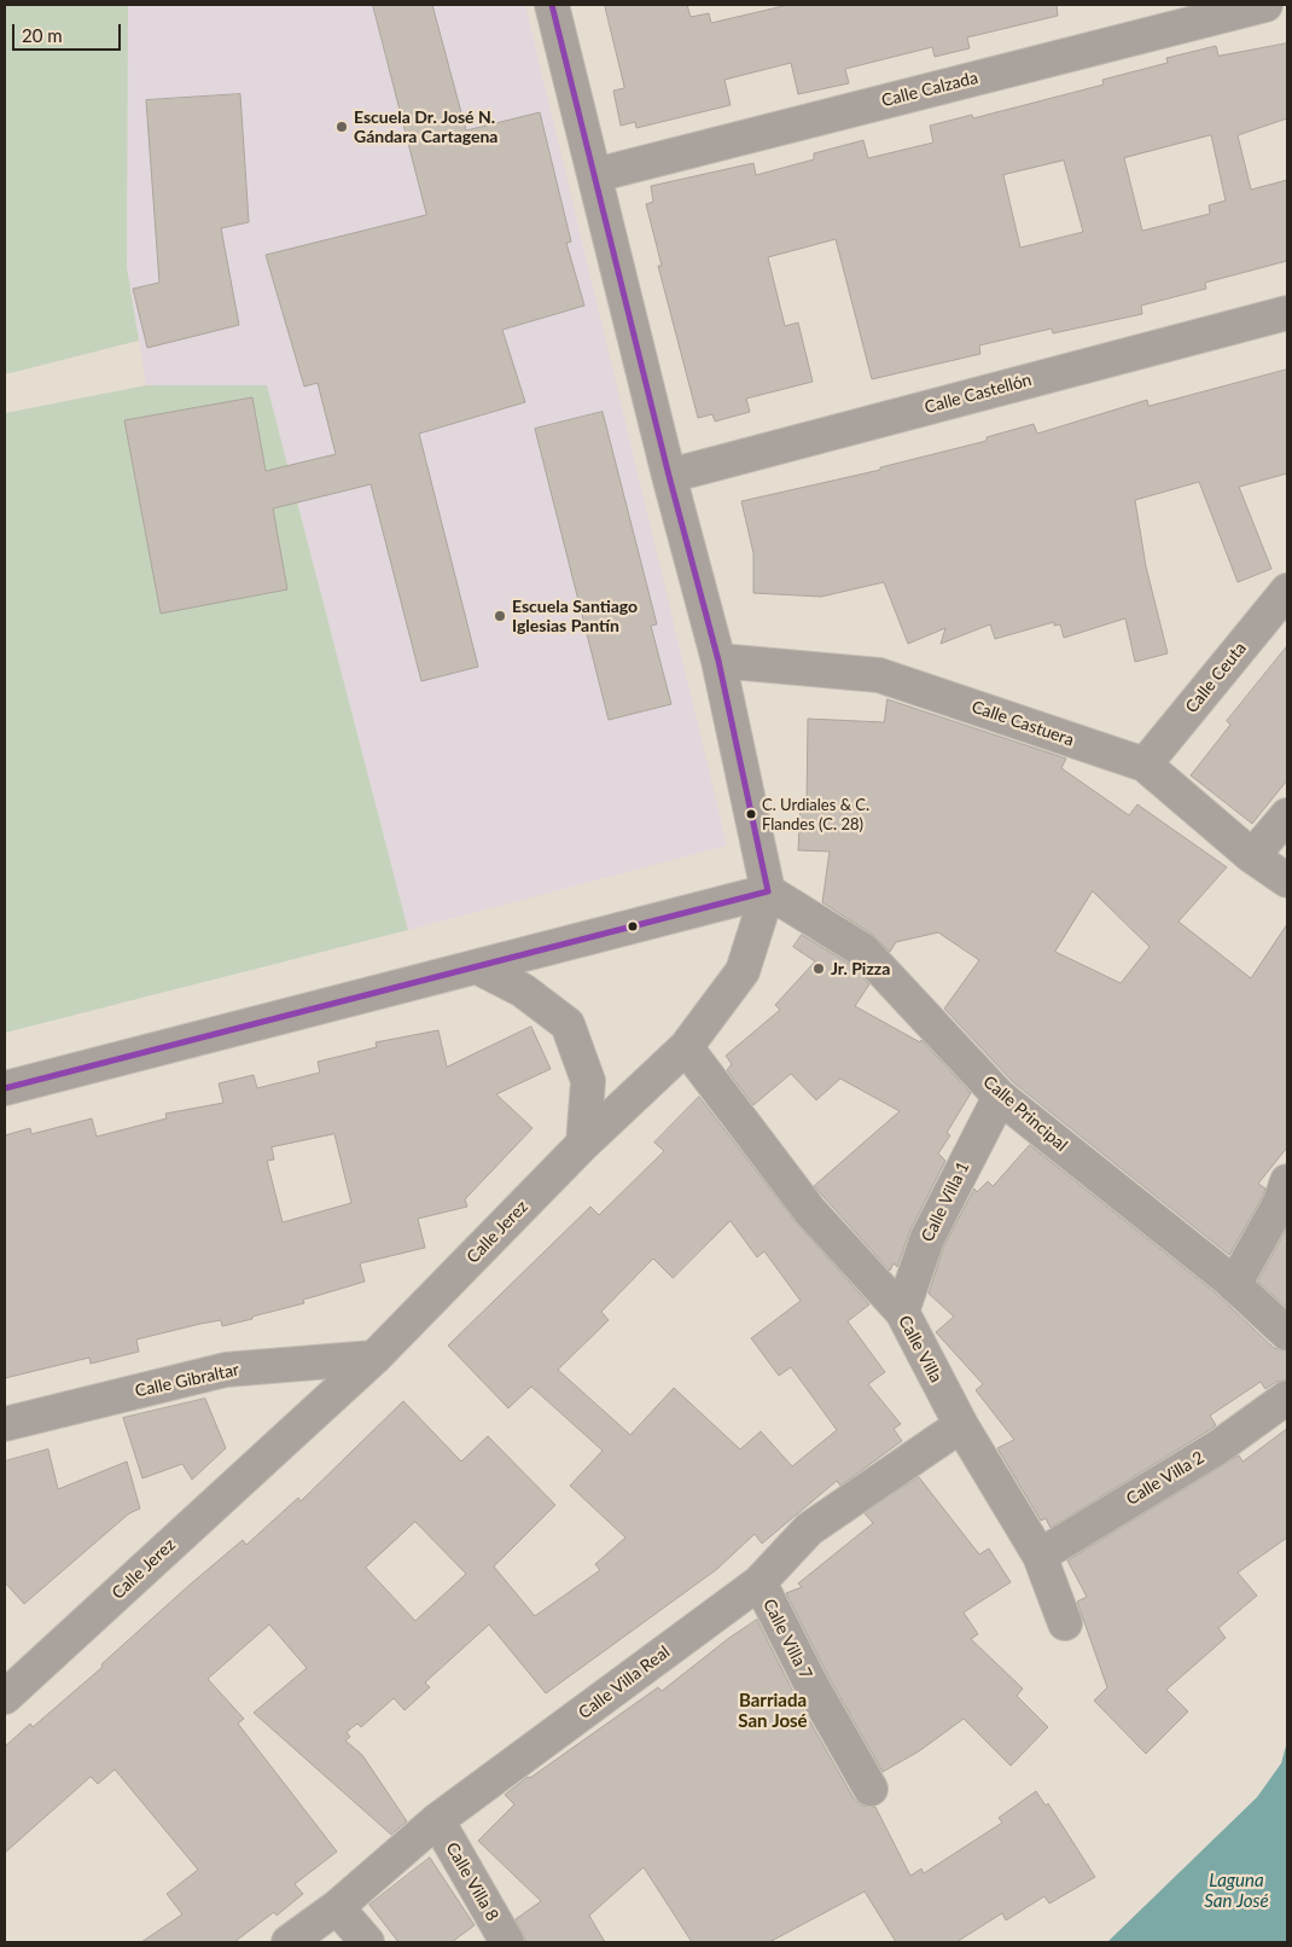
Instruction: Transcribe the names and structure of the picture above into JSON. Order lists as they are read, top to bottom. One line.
{"streets":{"street":["Calle Calzada","Calle Castellón","Calle Ceuta","Calle Castuera","Calle Principal","Calle Villa 1","Calle Jerez","Calle Villa","Calle Gibraltar","Calle Villa 2","Calle Villa 7","Calle Villa Real","Calle Villa 8"]},"crossings":[["Calle Calzada","Calle Jerez"],["Calle Castellón","Calle Jerez"],["Calle Ceuta","Calle Castuera"],["Calle Castuera","Calle Jerez"],["Calle Principal","Calle Villa 1"],["Calle Principal","Calle Jerez"],["Calle Villa 1","Calle Villa"],["Calle Jerez","Calle Villa"],["Calle Jerez","Calle Gibraltar"],["Calle Villa","Calle Villa 2"],["Calle Villa","Calle Villa Real"],["Calle Villa 7","Calle Villa Real"],["Calle Villa Real","Calle Villa 8"]],"districts":["Barriada San José"],"water":["Laguna San José"],"places":["Escuela Dr. José N. Gándara Cartagena","Escuela Santiago Iglesias Pantín","C. Urdiales & C. Flandes (C. 28)","Jr. Pizza"],"scale_bar":"20 m"}
